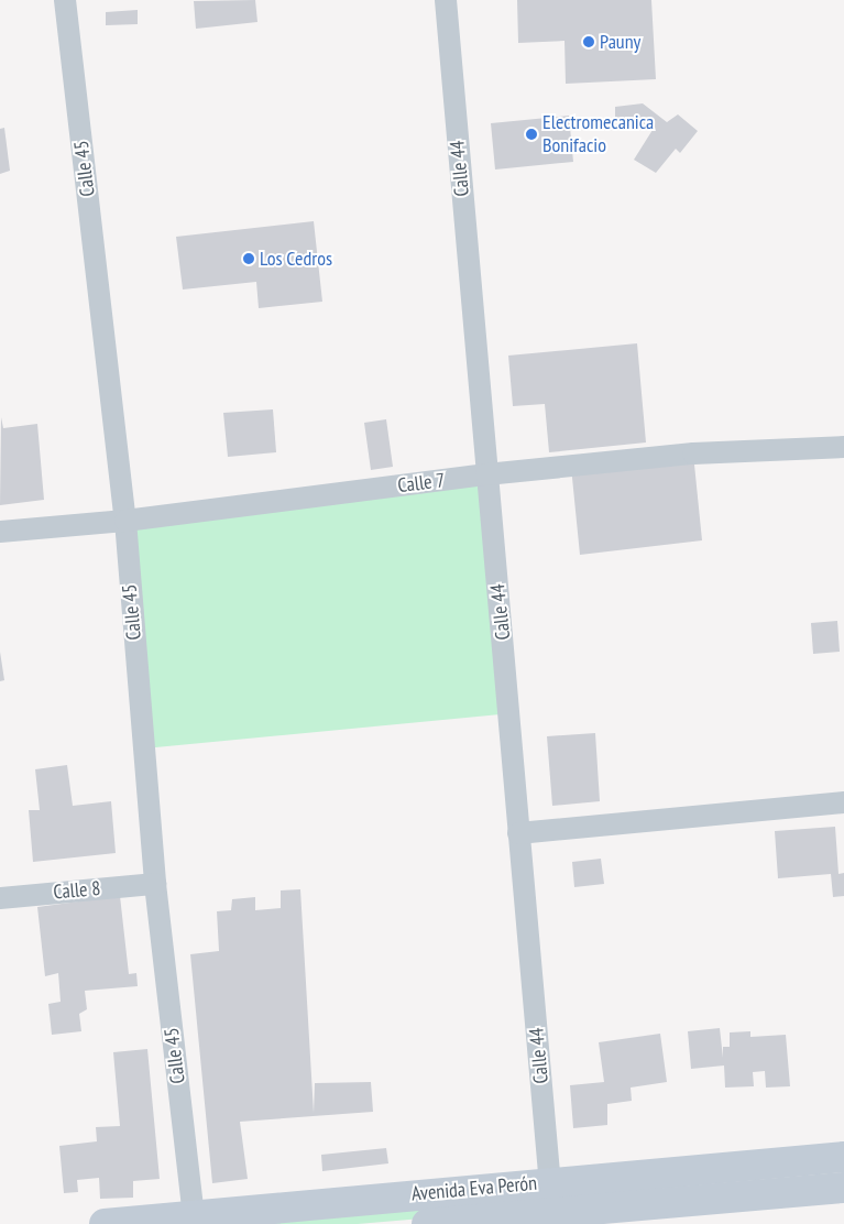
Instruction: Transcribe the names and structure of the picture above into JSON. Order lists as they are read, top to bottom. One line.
{"streets":{"main road":["Avenida Eva Perón"],"street":["Calle 45","Calle 44","Calle 7","Calle 8"]},"crossings":[["Calle 45","Calle 7"],["Calle 45","Calle 8"],["Calle 45","Avenida Eva Perón"],["Calle 44","Calle 7"],["Calle 44","Avenida Eva Perón"]],"places":["Pauny","Electromecanica Bonifacio","Los Cedros"]}
